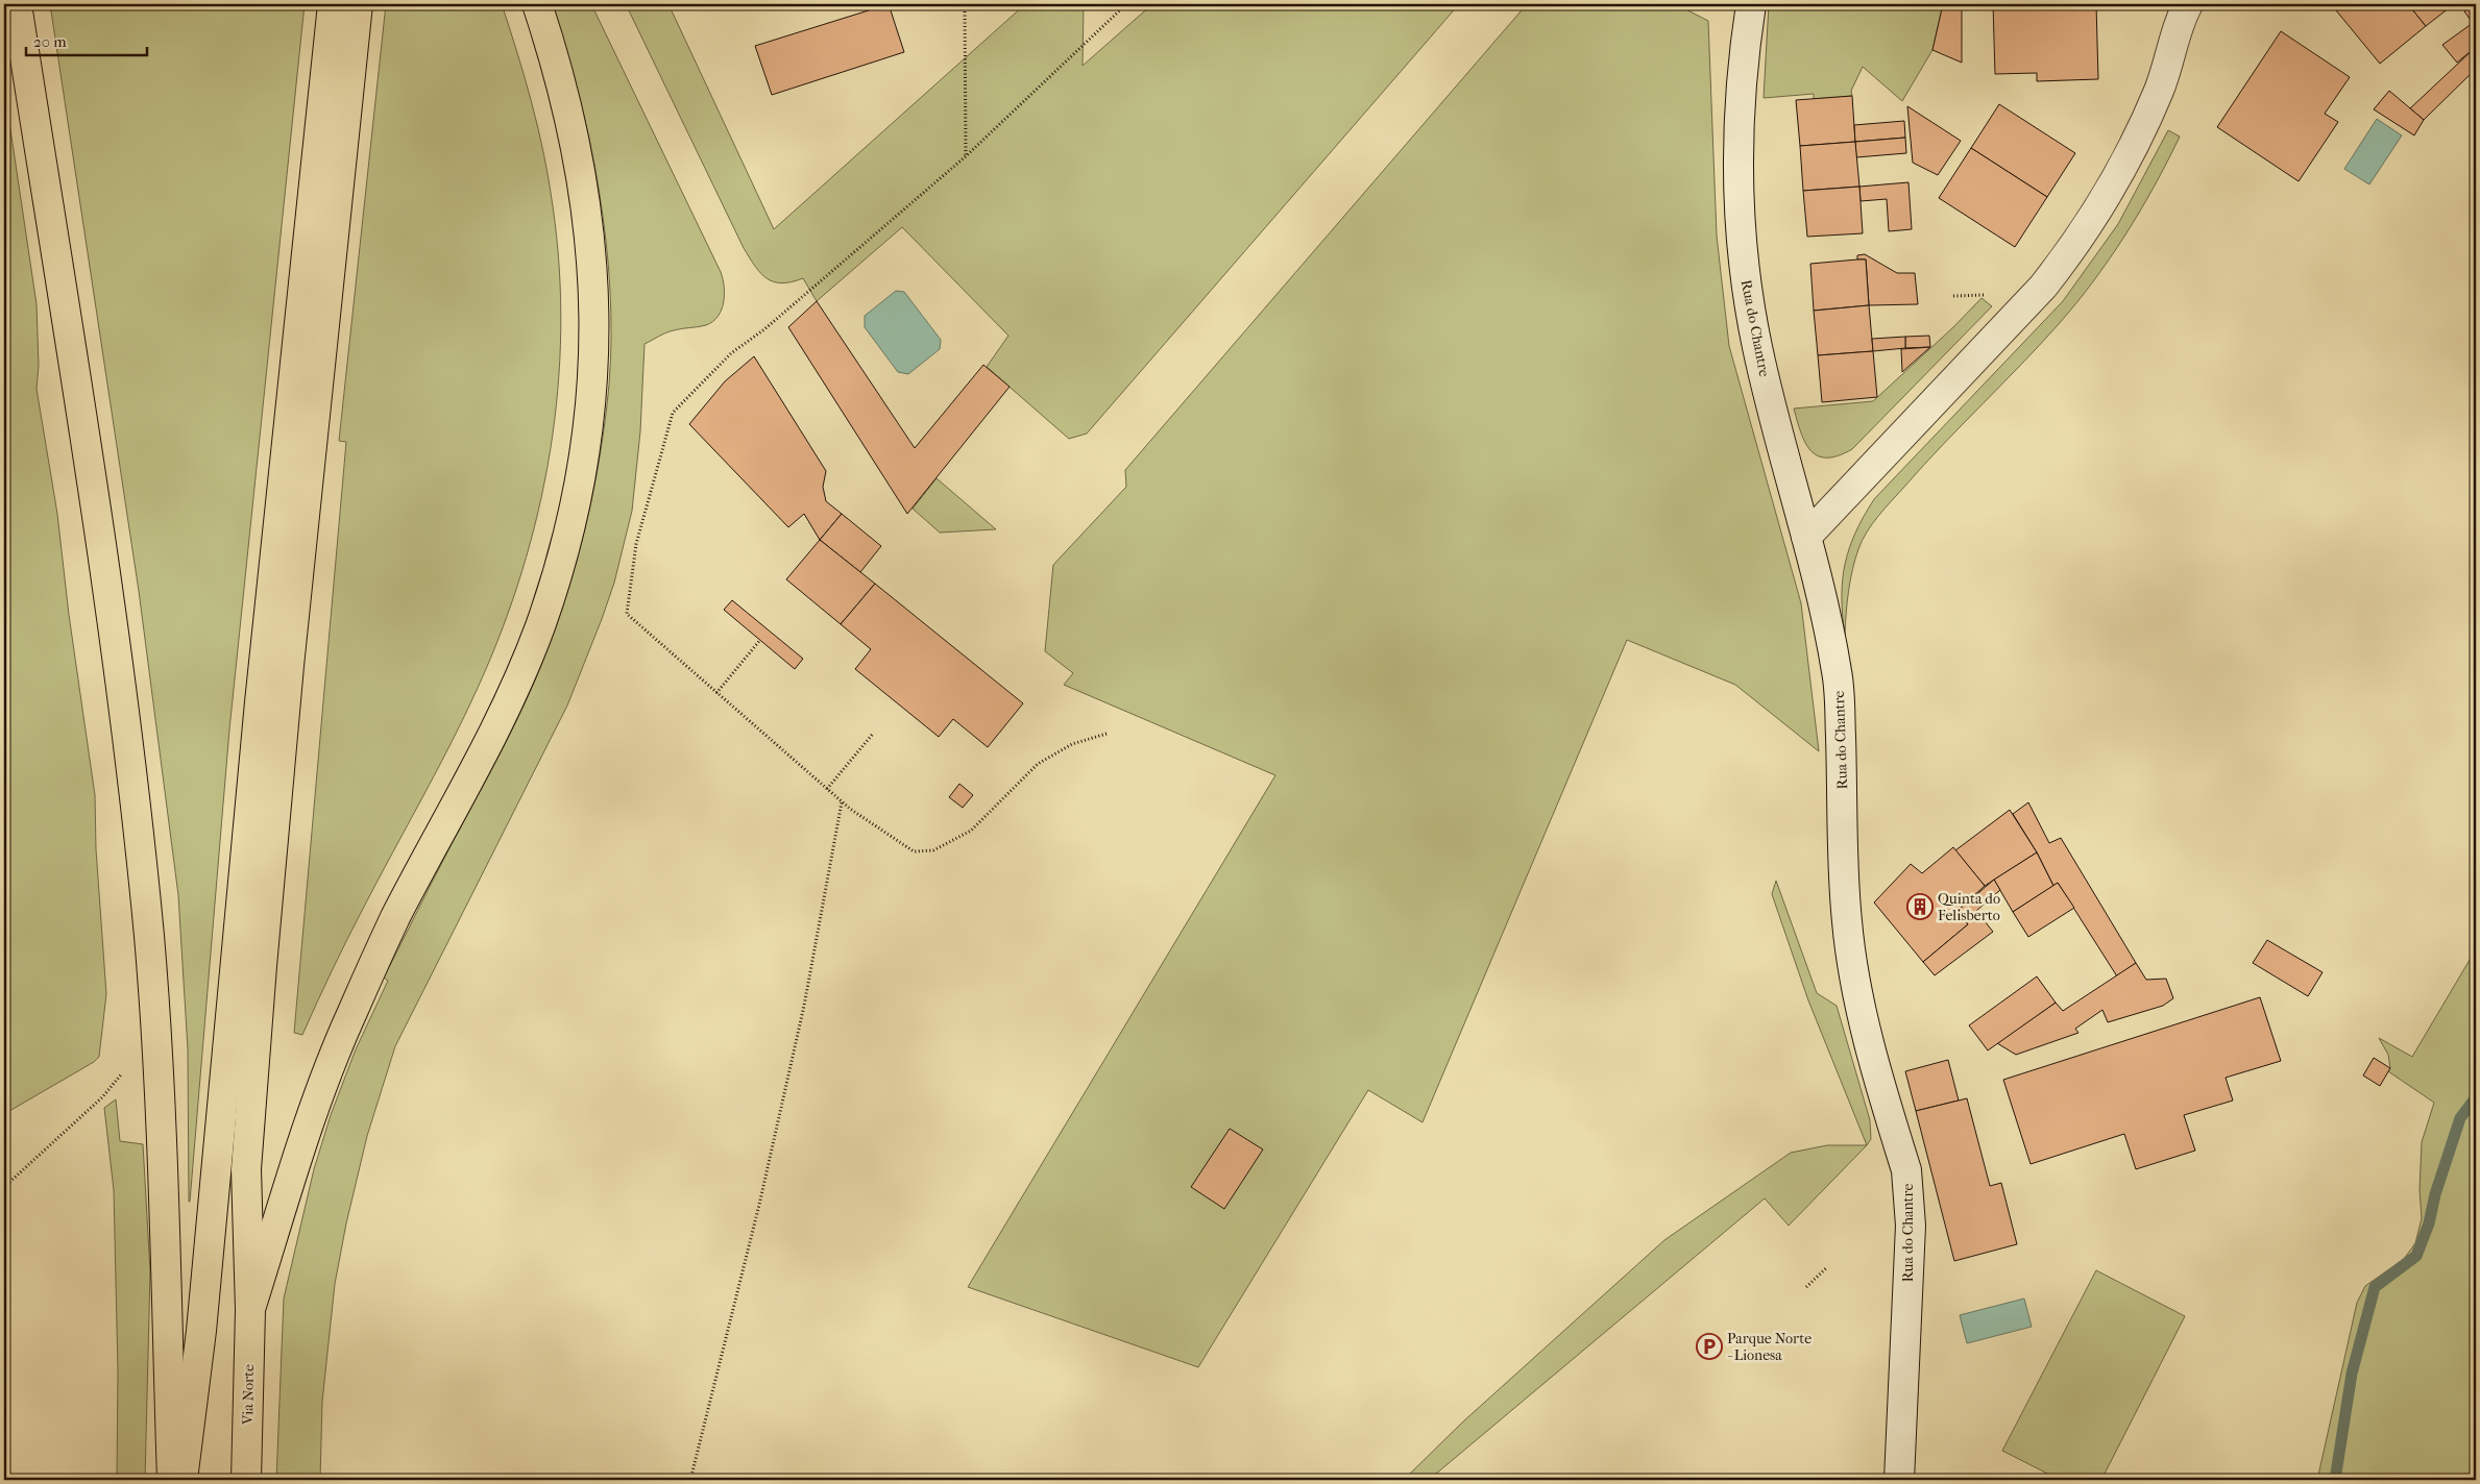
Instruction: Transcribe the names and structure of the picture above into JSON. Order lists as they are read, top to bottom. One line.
{"streets":{"main road":["Via Norte"],"street":["Rua do Chantre"]},"places":{"building":["Quinta do Felisberto"],"parking":["Parque Norte - Lionesa"]},"scale_bar":"20 m"}
